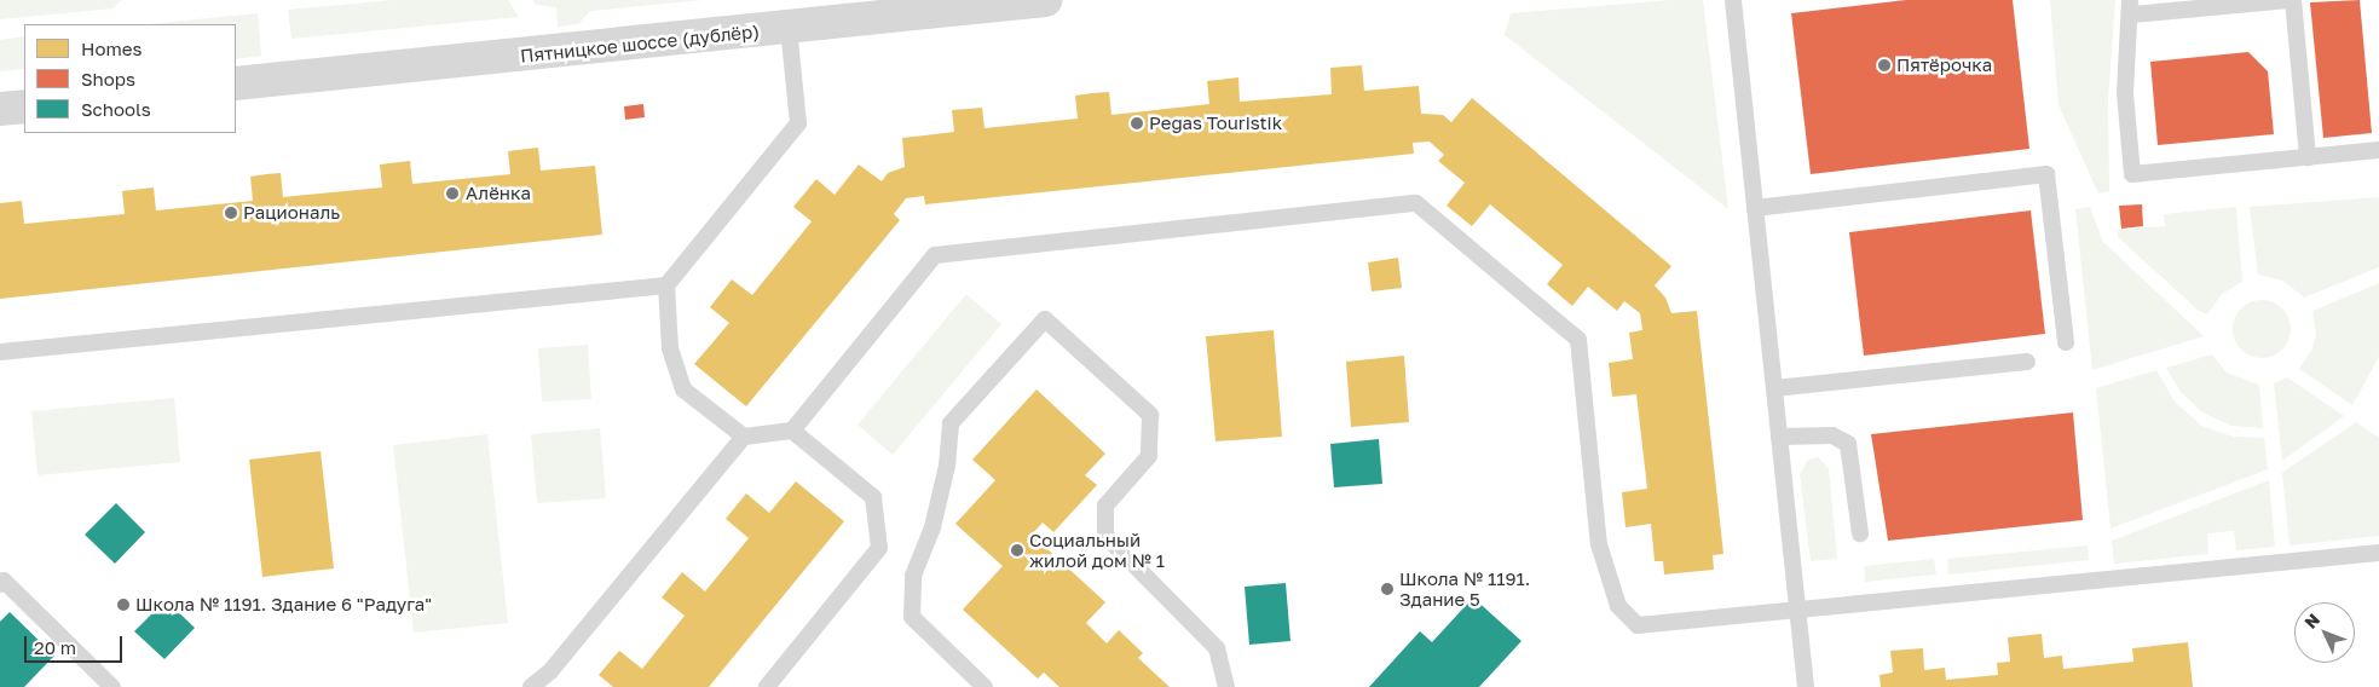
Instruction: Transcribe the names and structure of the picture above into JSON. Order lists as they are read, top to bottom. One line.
{"streets":{"street":["Пятницкое шоссе (дублёр)"]},"places":["Пятёрочка","Pegas Touristik","Алёнка","Рациональ","Социальный жилой дом № 1","Школа № 1191. Здание 5","Школа № 1191. Здание 6 \"Радуга\""],"legend":["Homes","Shops","Schools"],"scale_bar":"20 m","north":"top left"}
